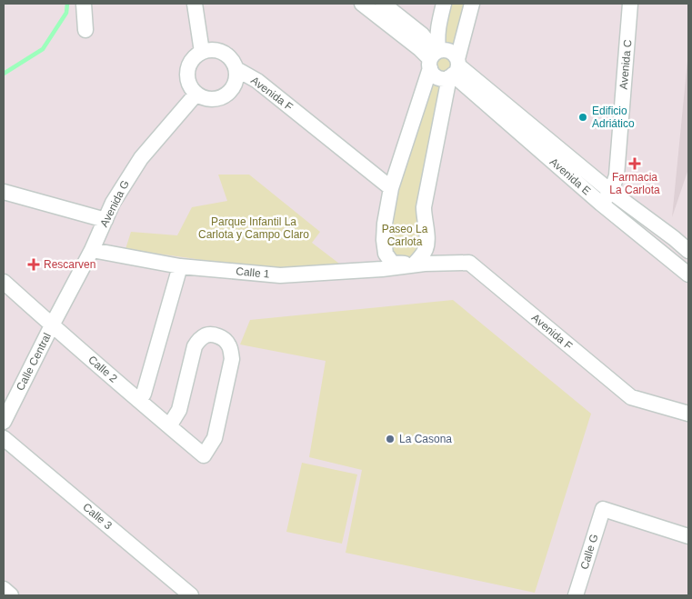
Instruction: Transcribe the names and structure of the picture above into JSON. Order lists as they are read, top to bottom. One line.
{"streets":{"street":["Avenida C","Avenida F","Avenida E","Avenida G","Calle 1","Calle Central","Calle 2","Calle 3","Calle G"]},"crossings":[["Avenida C","Avenida E"],["Avenida F","Avenida G"],["Avenida F","Calle 1"],["Avenida G","Calle 1"],["Avenida G","Calle Central"],["Avenida G","Calle 2"],["Calle Central","Calle 2"]],"parks":["Parque Infantil La Carlota y Campo Claro","Paseo La Carlota"],"places":{"other":["Edificio Adriático","La Casona"],"health":["Farmacia La Carlota","Rescarven"]}}
